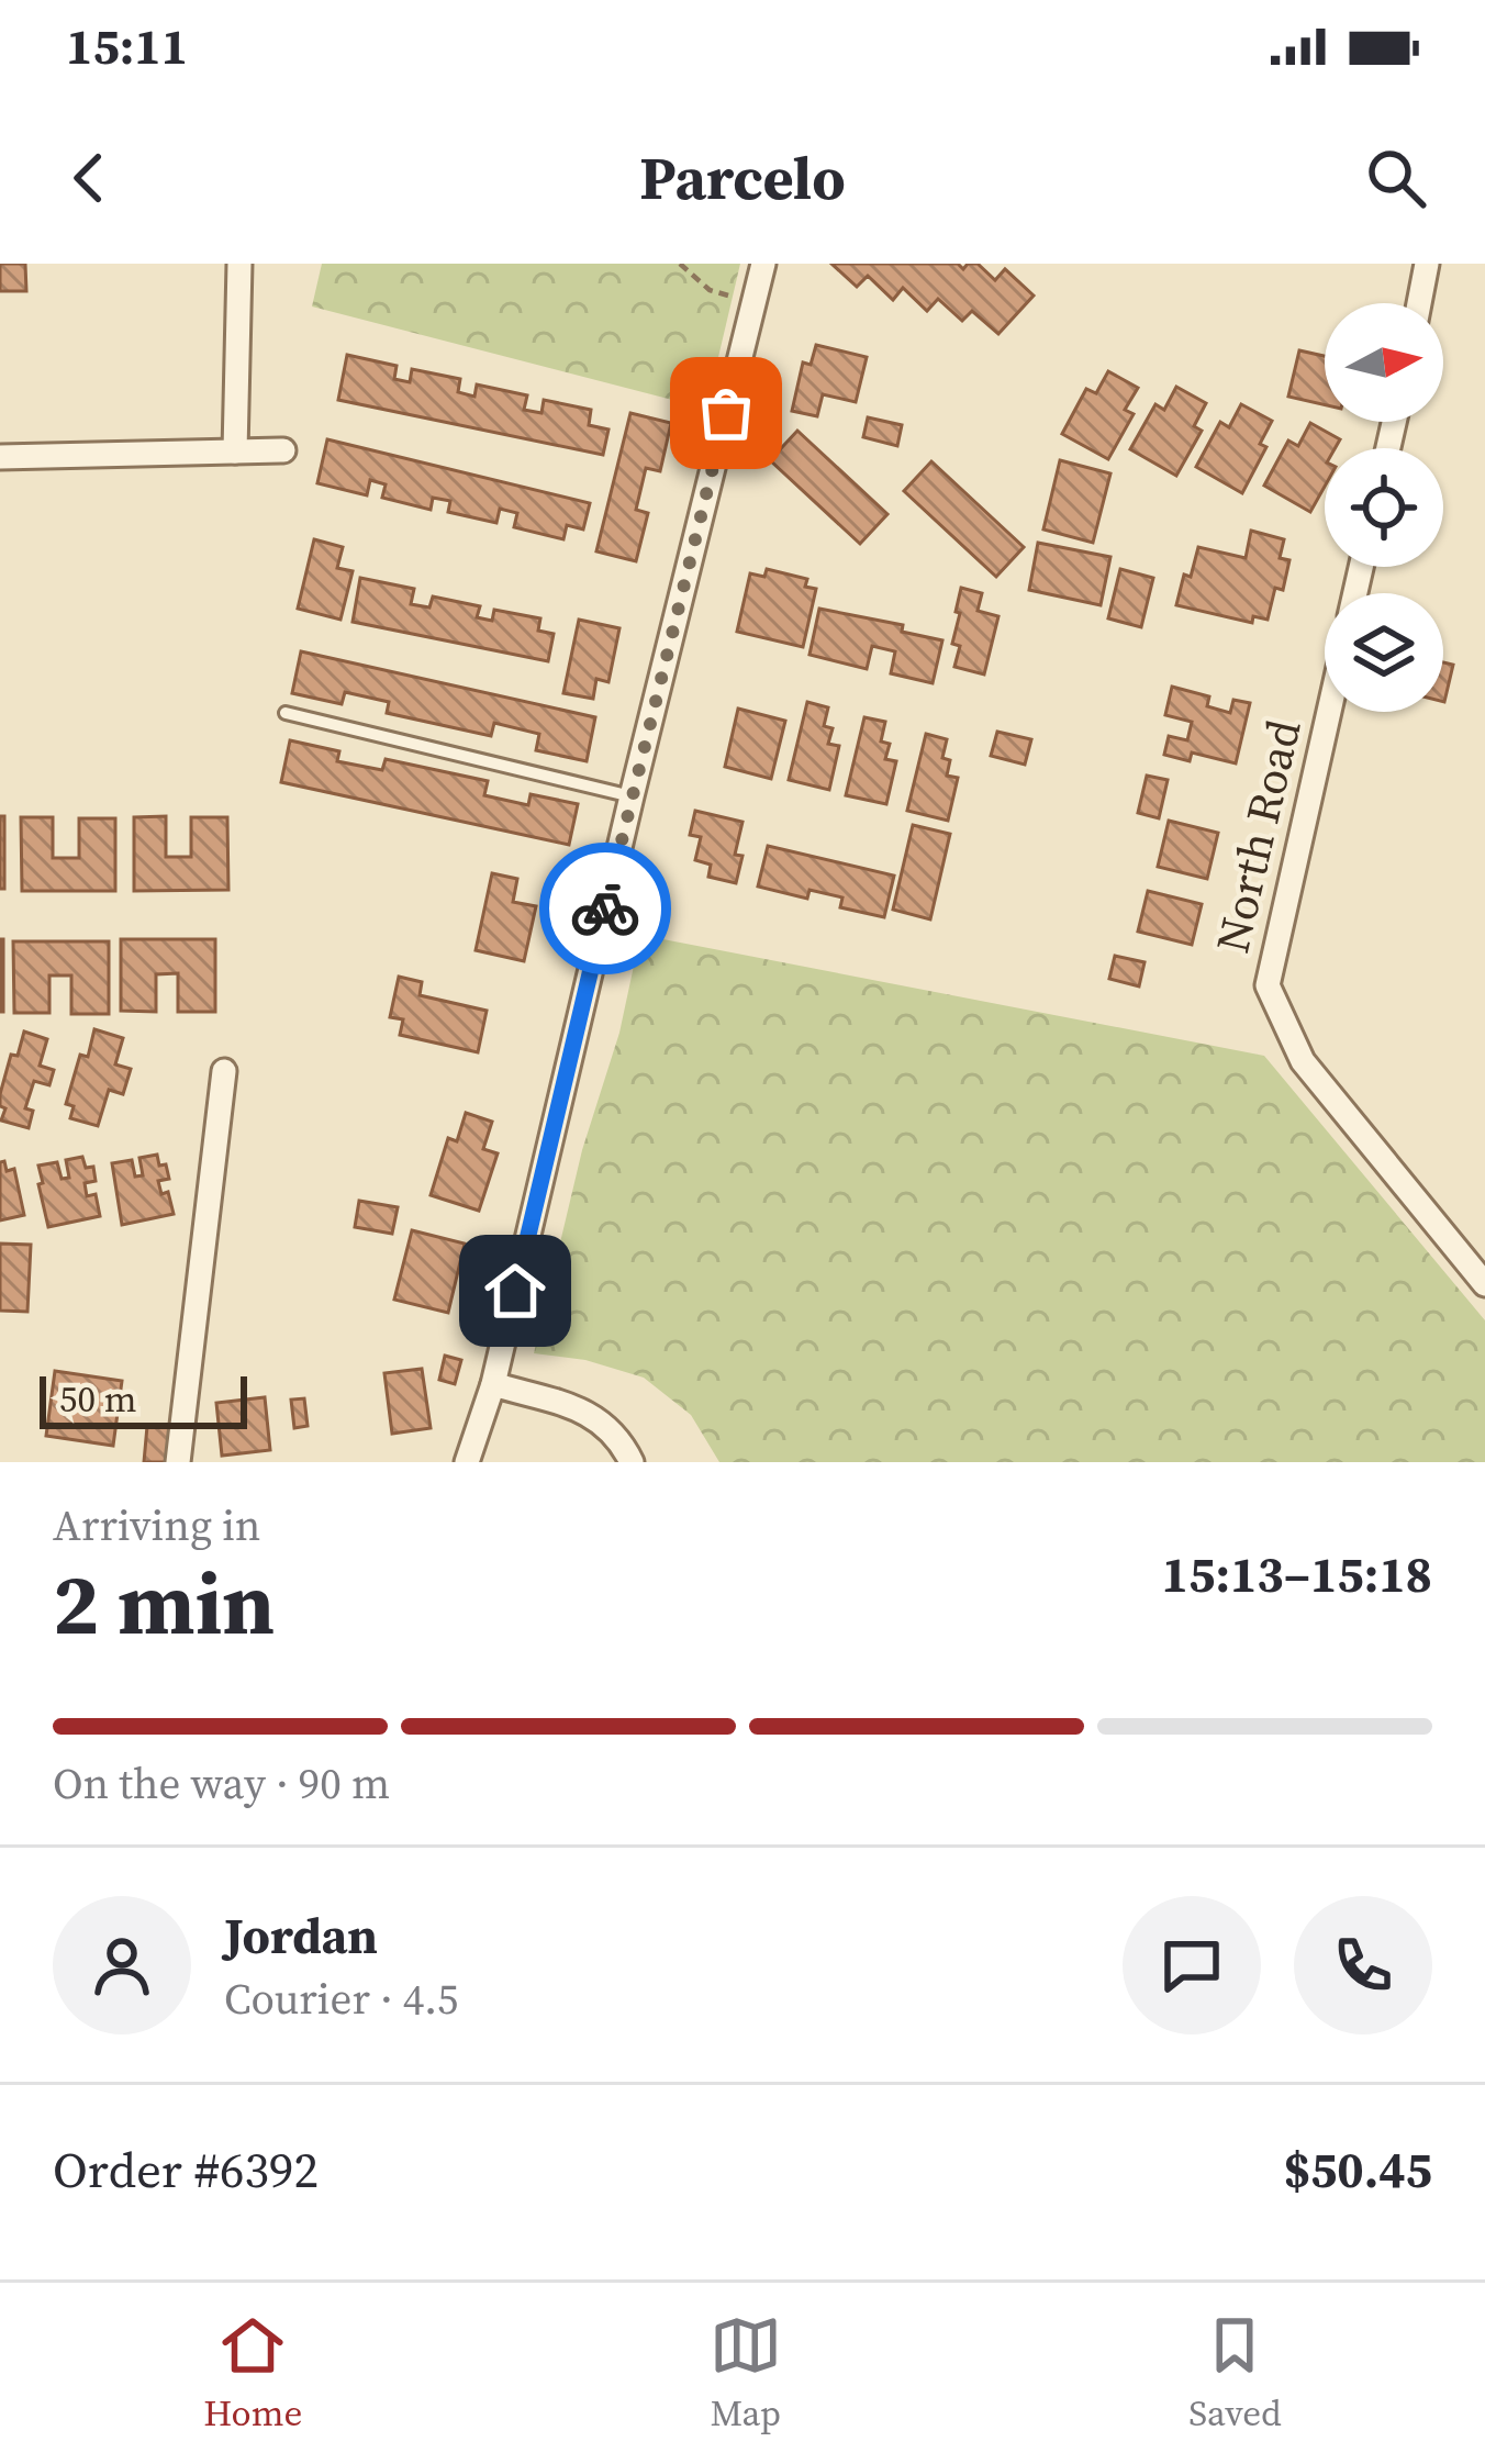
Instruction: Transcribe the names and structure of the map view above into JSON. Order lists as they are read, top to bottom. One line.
{"streets":{"street":["North Road"]},"scale_bar":"50 m","north":"right","page":{"status":"15:11","header":"Parcelo","scale":"50 m","heading":["2 min","Arriving in","15:13–15:18"],"panel":["Jordan","Courier · 4.5","Order #6392","$50.45"],"bar":"On the way · 90 m","tabs":["Home","Map","Saved"]}}
